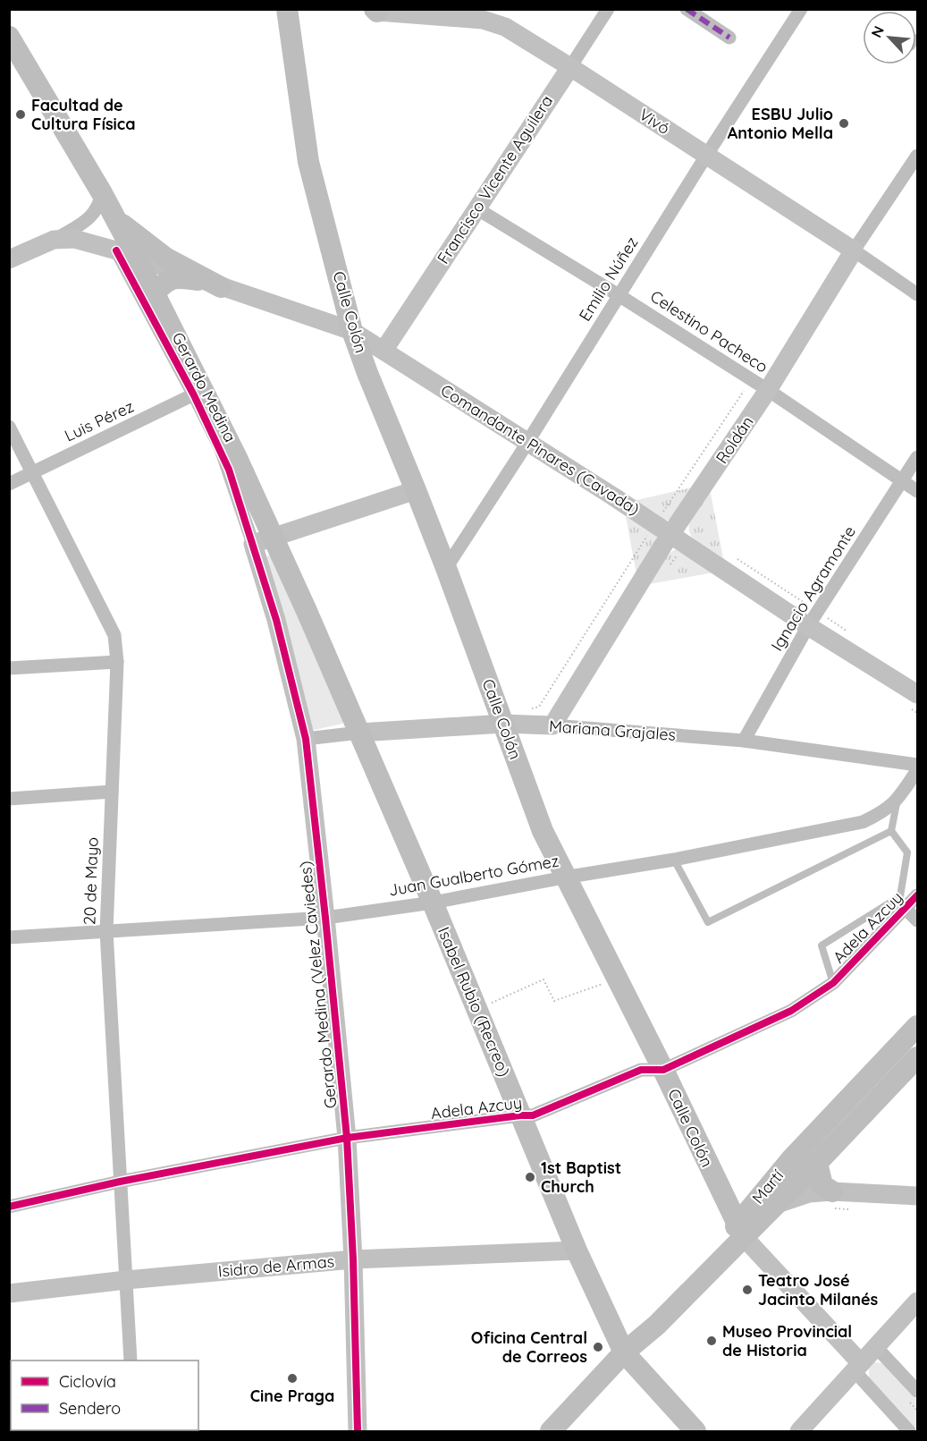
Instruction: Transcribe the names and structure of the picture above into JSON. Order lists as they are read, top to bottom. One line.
{"streets":{"main road":["Vivó","Francisco Vicente Aguilera","Calle Colón","Gerardo Medina","Roldán","Comandante Pinares (Cavada)","Mariana Grajales","Gerardo Medina (Velez Caviedes)","Isabel Rubio (Recreo)","Martí","Isidro de Armas"],"street":["Emilio Núñez","Celestino Pacheco","Luis Pérez","Ignacio Agramonte","Juan Gualberto Gómez","20 de Mayo","Adela Azcuy"]},"crossings":[["Vivó","Francisco Vicente Aguilera"],["Vivó","Emilio Núñez"],["Vivó","Roldán"],["Francisco Vicente Aguilera","Celestino Pacheco"],["Francisco Vicente Aguilera","Comandante Pinares (Cavada)"],["Emilio Núñez","Calle Colón"],["Emilio Núñez","Celestino Pacheco"],["Emilio Núñez","Comandante Pinares (Cavada)"],["Calle Colón","Comandante Pinares (Cavada)"],["Calle Colón","Mariana Grajales"],["Calle Colón","Juan Gualberto Gómez"],["Calle Colón","Adela Azcuy"],["Calle Colón","Martí"],["Celestino Pacheco","Roldán"],["Celestino Pacheco","Ignacio Agramonte"],["Gerardo Medina","Luis Pérez"],["Gerardo Medina","Comandante Pinares (Cavada)"],["Gerardo Medina","Gerardo Medina (Velez Caviedes)"],["Gerardo Medina","Isabel Rubio (Recreo)"],["Luis Pérez","20 de Mayo"],["Roldán","Comandante Pinares (Cavada)"],["Roldán","Mariana Grajales"],["Comandante Pinares (Cavada)","Ignacio Agramonte"],["Ignacio Agramonte","Mariana Grajales"],["Mariana Grajales","Gerardo Medina (Velez Caviedes)"],["Mariana Grajales","Isabel Rubio (Recreo)"],["Juan Gualberto Gómez","20 de Mayo"],["Juan Gualberto Gómez","Gerardo Medina (Velez Caviedes)"],["Juan Gualberto Gómez","Isabel Rubio (Recreo)"],["20 de Mayo","Adela Azcuy"],["20 de Mayo","Isidro de Armas"],["Adela Azcuy","Gerardo Medina (Velez Caviedes)"],["Adela Azcuy","Isabel Rubio (Recreo)"],["Gerardo Medina (Velez Caviedes)","Isidro de Armas"],["Isabel Rubio (Recreo)","Martí"],["Isabel Rubio (Recreo)","Isidro de Armas"]],"places":["Facultad de Cultura Física","ESBU Julio Antonio Mella","1st Baptist Church","Teatro José Jacinto Milanés","Museo Provincial de Historia","Oficina Central de Correos","Cine Praga"],"legend":["Ciclovía","Sendero"],"north":"top left"}
